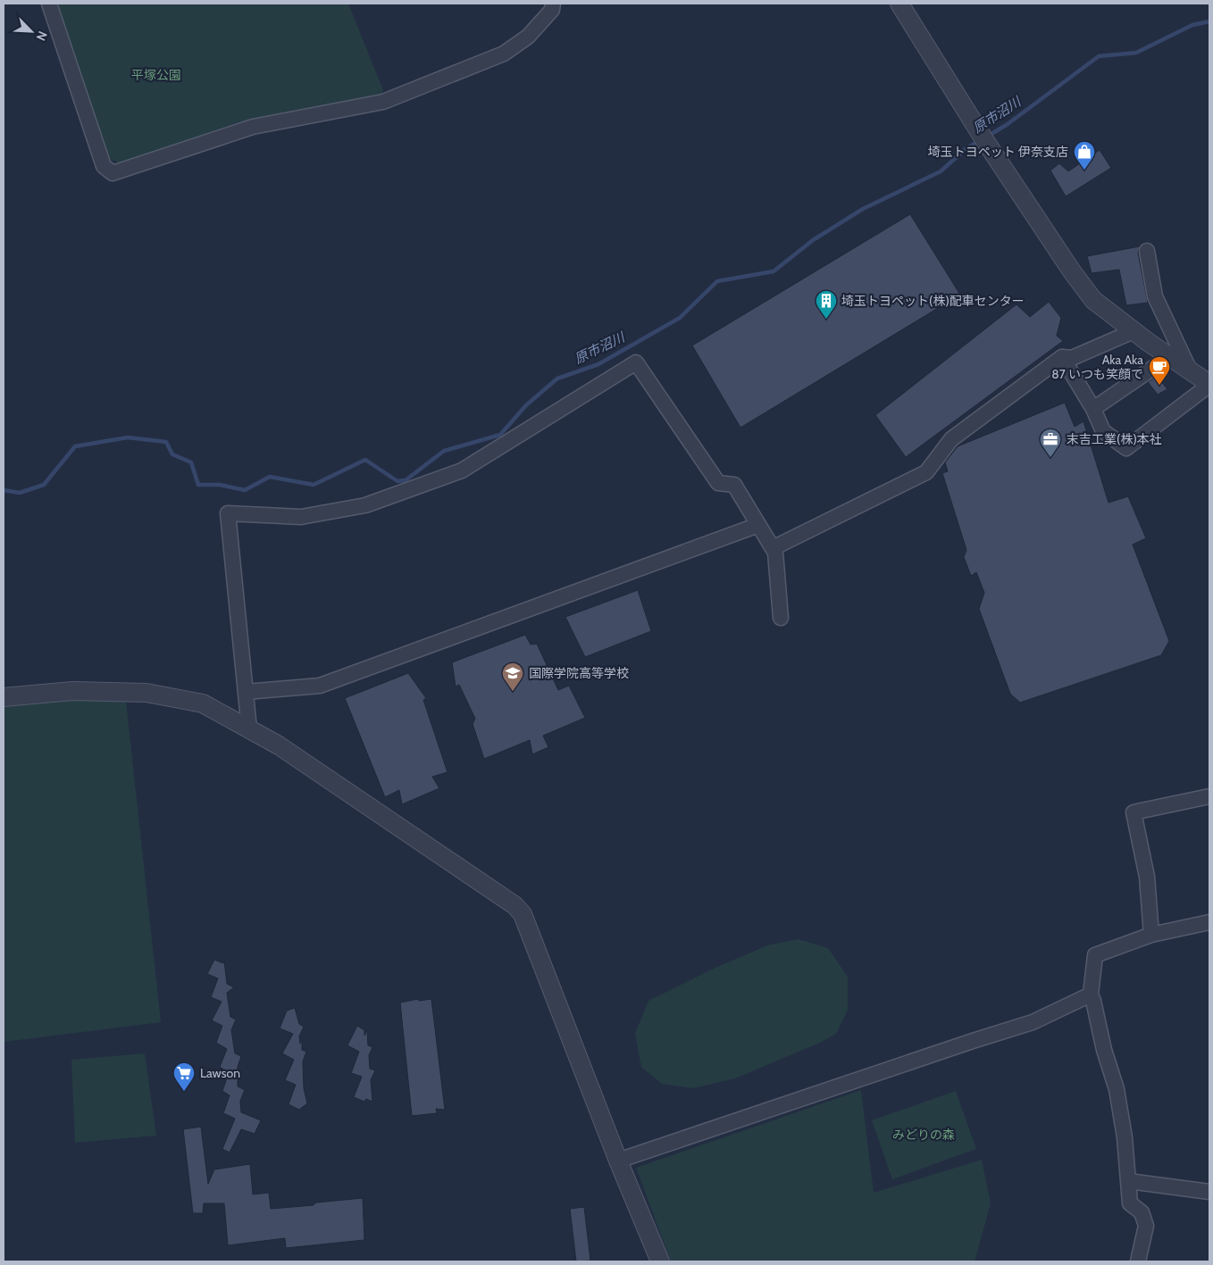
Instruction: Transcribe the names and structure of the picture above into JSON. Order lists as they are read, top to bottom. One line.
{"water":["原市沼川"],"parks":["平塚公園","みどりの森"],"places":{"shop":["埼玉トヨペット 伊奈支店"],"building":["埼玉トヨペット(株)配車センター"],"cafe":["Aka Aka 87 いつも笑顔で"],"office":["末吉工業(株)本社"],"school or university":["国際学院高等学校"],"supermarket":["Lawson"]},"north":"bottom right"}
